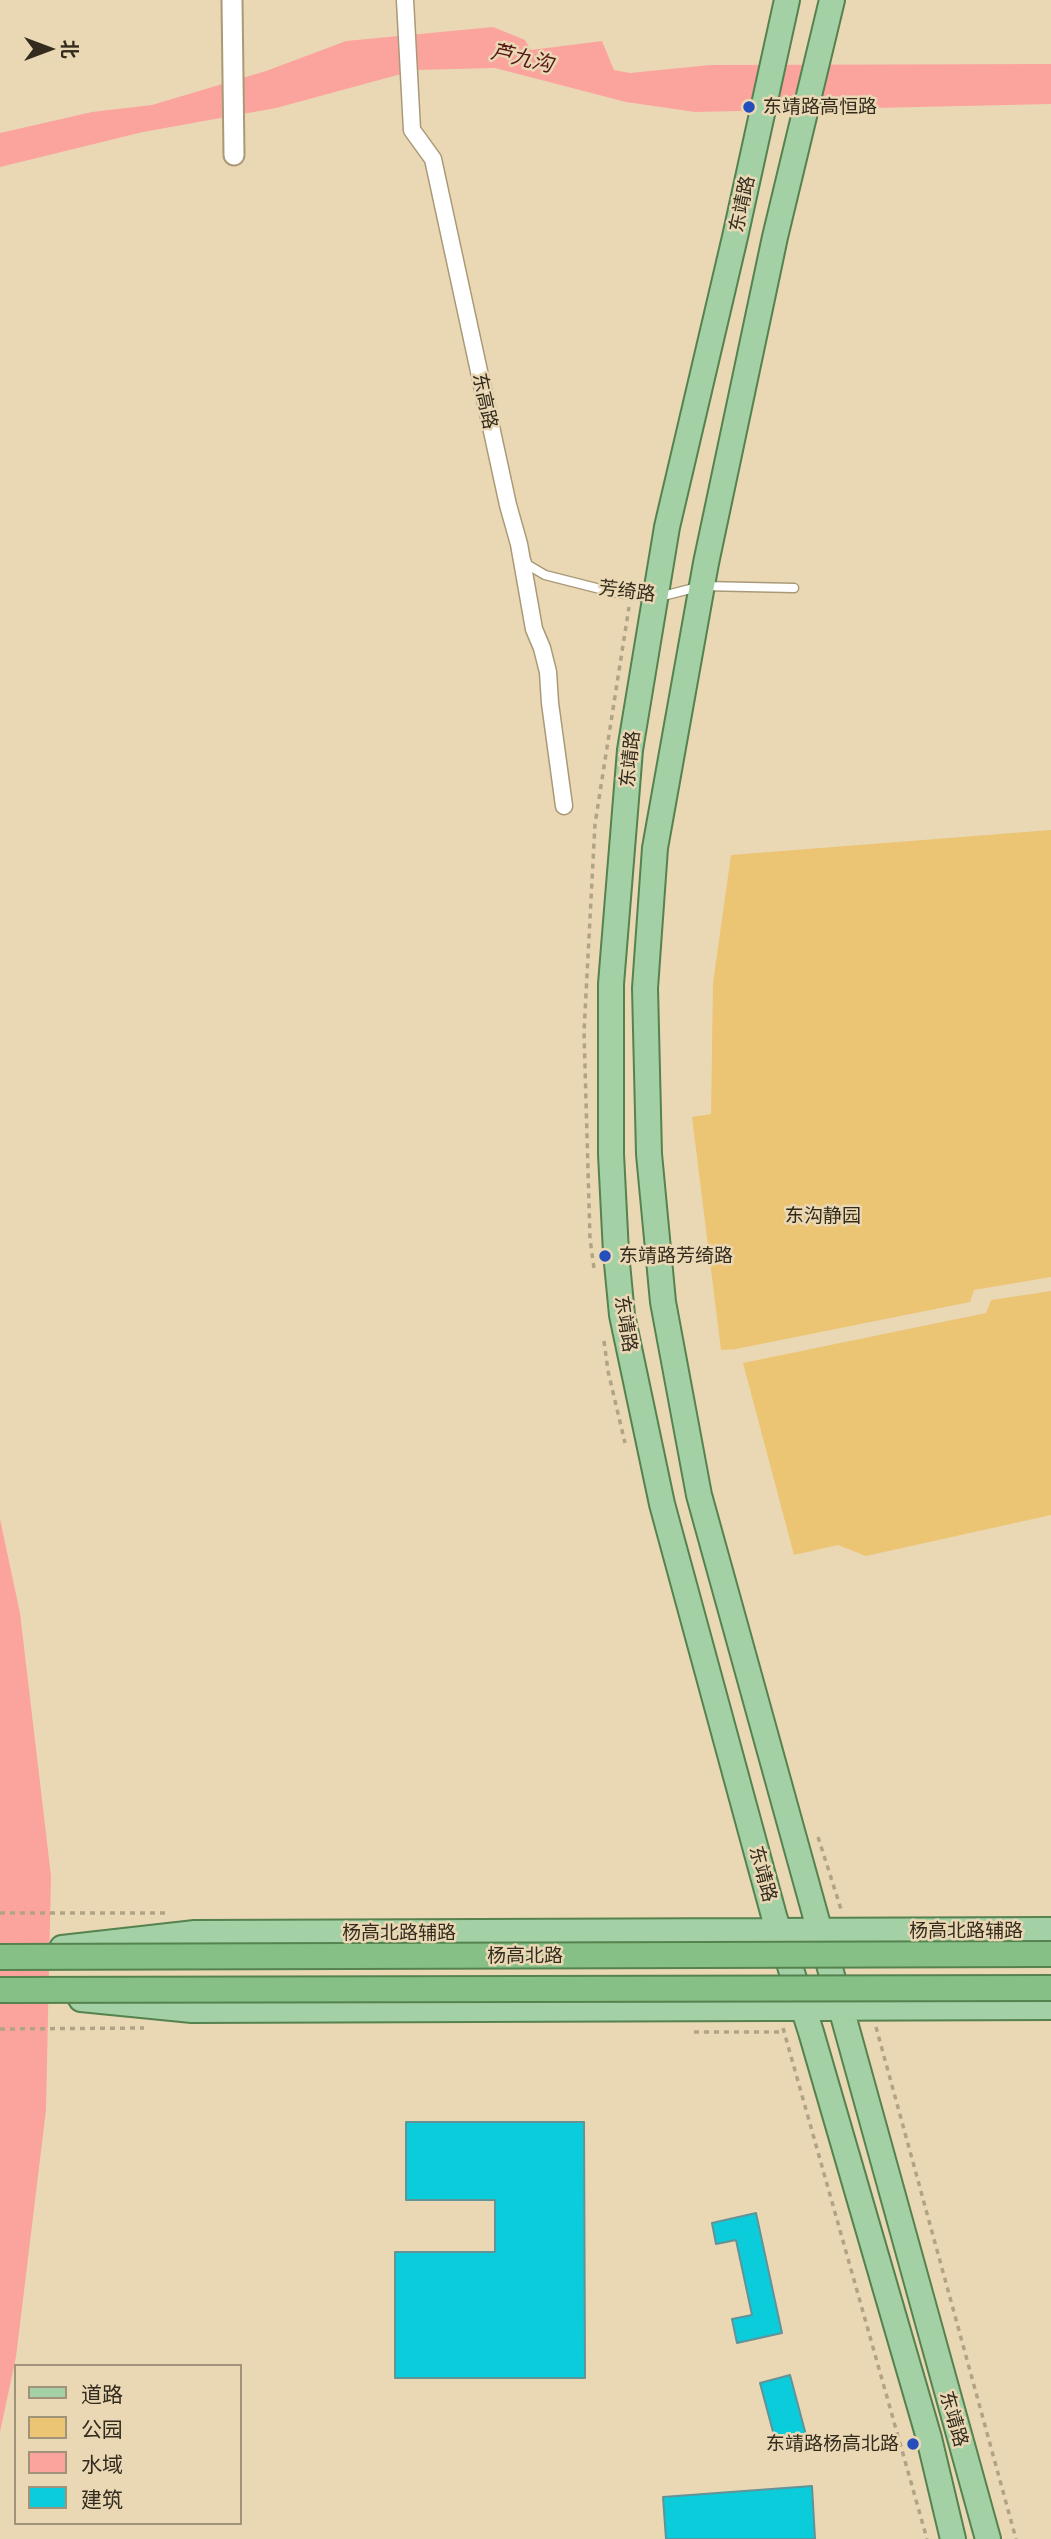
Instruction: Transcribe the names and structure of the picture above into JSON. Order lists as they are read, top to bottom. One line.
{"streets":{"highway":["杨高北路"],"main road":["东靖路","杨高北路辅路"],"street":["东高路"],"lane":["芳绮路"]},"crossings":[["东靖路","芳绮路"],["东靖路","杨高北路辅路"],["东高路","芳绮路"],["杨高北路辅路","杨高北路"]],"water":["芦九沟"],"parks":["东沟静园"],"places":["东靖路高恒路","东靖路芳绮路","东靖路杨高北路"],"legend":["道路","公园","水域","建筑"],"north":"right"}
